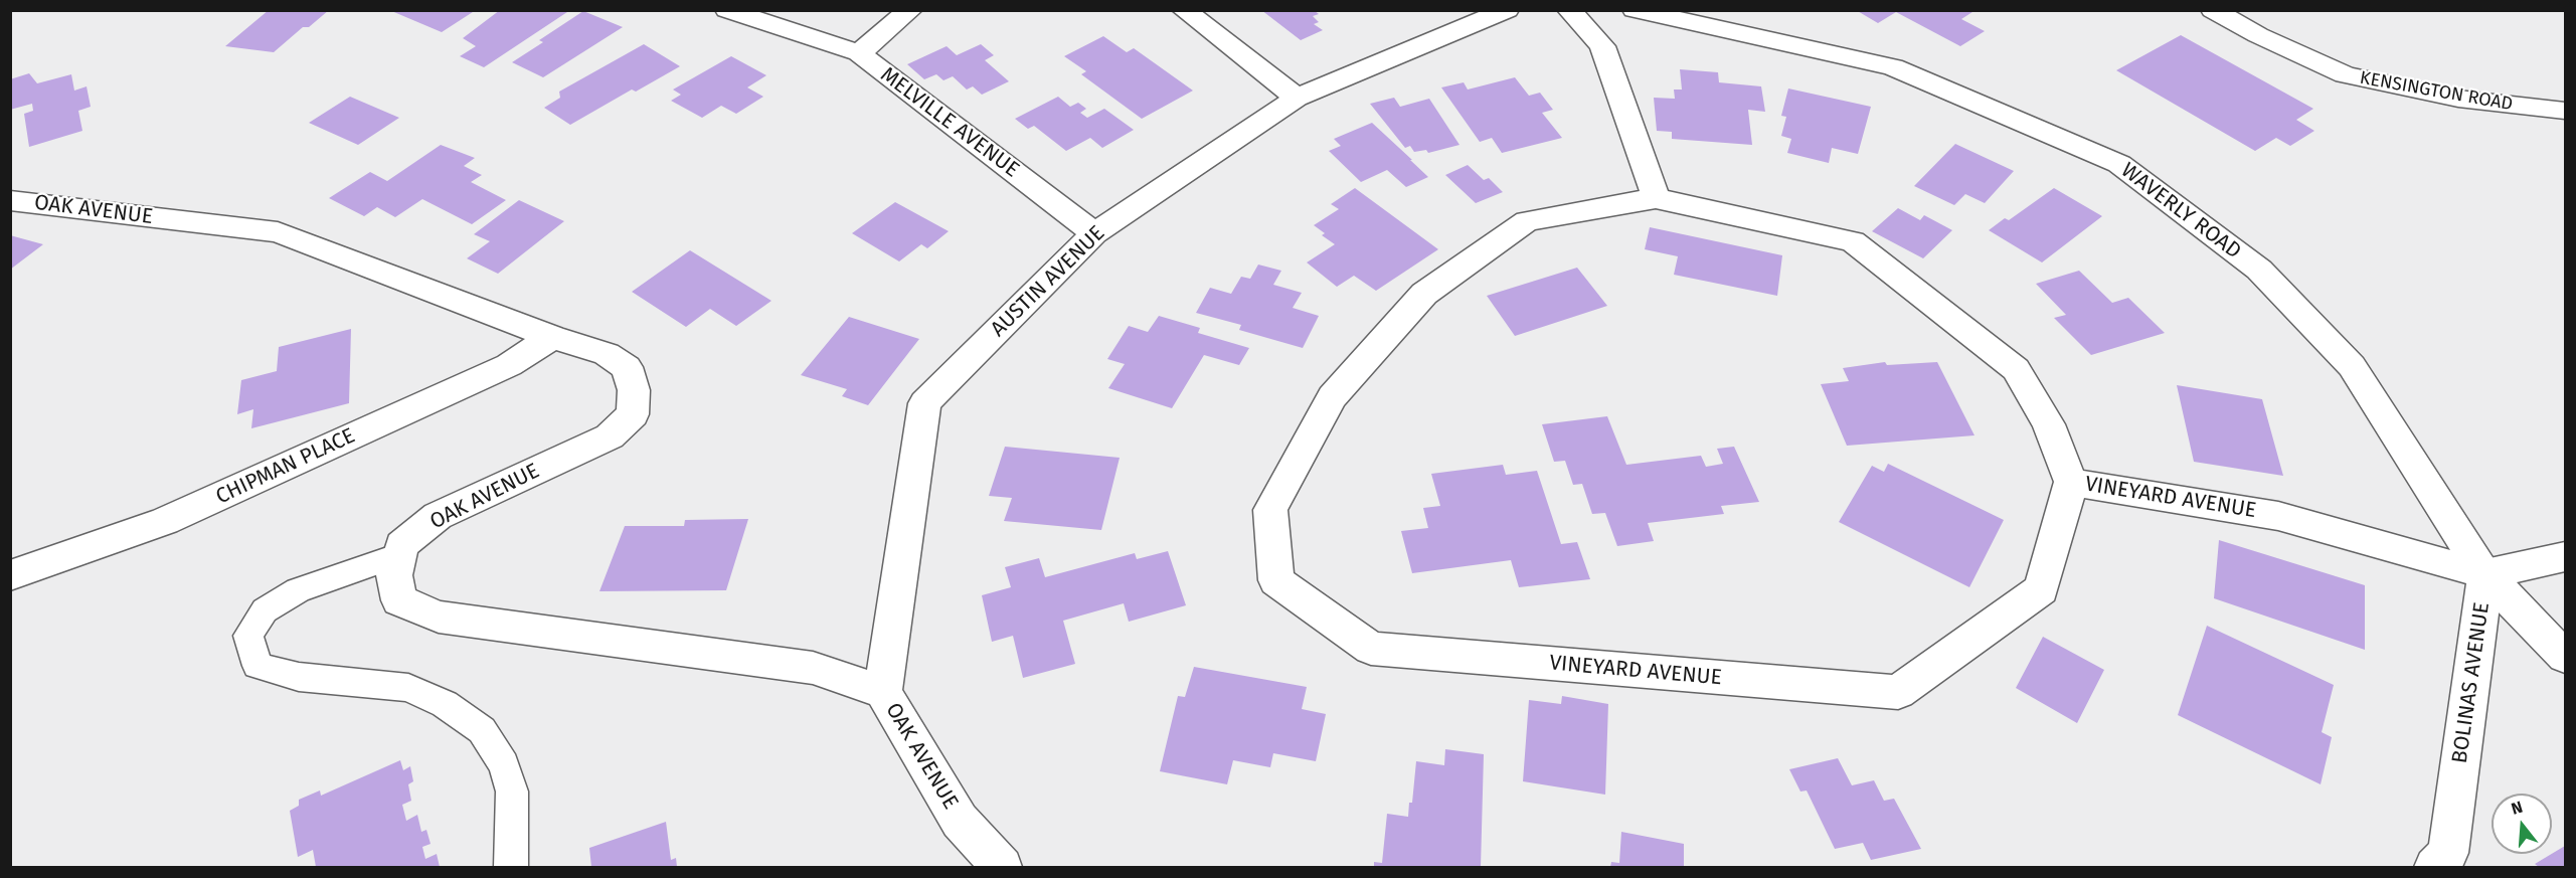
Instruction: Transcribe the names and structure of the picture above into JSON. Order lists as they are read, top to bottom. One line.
{"streets":{"street":["KENSINGTON ROAD","MELVILLE AVENUE","OAK AVENUE","WAVERLY ROAD","AUSTIN AVENUE","CHIPMAN PLACE","VINEYARD AVENUE","BOLINAS AVENUE"]},"crossings":[["MELVILLE AVENUE","AUSTIN AVENUE"],["OAK AVENUE","AUSTIN AVENUE"],["OAK AVENUE","CHIPMAN PLACE"],["WAVERLY ROAD","VINEYARD AVENUE"],["WAVERLY ROAD","BOLINAS AVENUE"],["VINEYARD AVENUE","BOLINAS AVENUE"]],"north":"top"}
